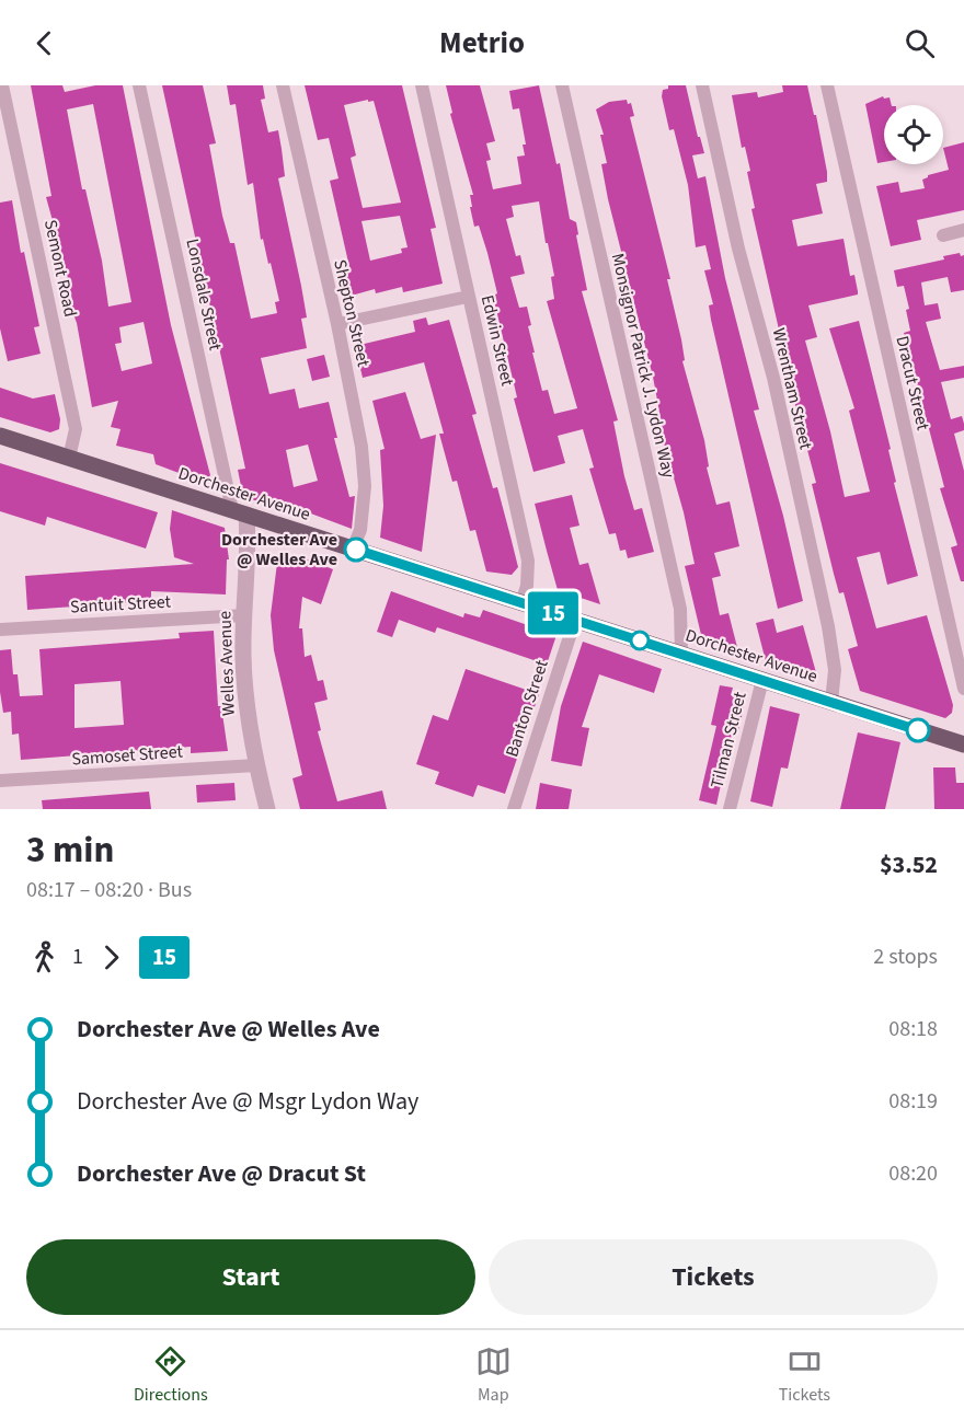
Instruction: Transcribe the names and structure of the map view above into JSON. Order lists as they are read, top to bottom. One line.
{"streets":{"main road":["Dorchester Avenue"],"street":["Semont Road","Lonsdale Street","Shepton Street","Edwin Street","Monsignor Patrick J. Lydon Way","Dracut Street","Wrentham Street","Santuit Street","Welles Avenue","Banton Street","Tilman Street","Samoset Street"]},"crossings":[["Semont Road","Dorchester Avenue"],["Lonsdale Street","Dorchester Avenue"],["Lonsdale Street","Welles Avenue"],["Shepton Street","Dorchester Avenue"],["Edwin Street","Dorchester Avenue"],["Monsignor Patrick J. Lydon Way","Dorchester Avenue"],["Wrentham Street","Dorchester Avenue"],["Dorchester Avenue","Welles Avenue"],["Dorchester Avenue","Banton Street"],["Dorchester Avenue","Tilman Street"],["Santuit Street","Welles Avenue"],["Welles Avenue","Samoset Street"]],"places":["Dorchester Ave @ Welles Ave"],"lines":["bus line 15"],"page":{"header":"Metrio","on_map":"15","heading":["3 min","08:17 – 08:20 · Bus","$3.52"],"legs":["1","15","2 stops"],"list":[{"name":"Dorchester Ave @ Welles Ave","value":"08:18"},{"name":"Dorchester Ave @ Msgr Lydon Way","value":"08:19"},{"name":"Dorchester Ave @ Dracut St","value":"08:20"}],"buttons":["Start","Tickets"],"tabs":["Directions","Map","Tickets"]}}
